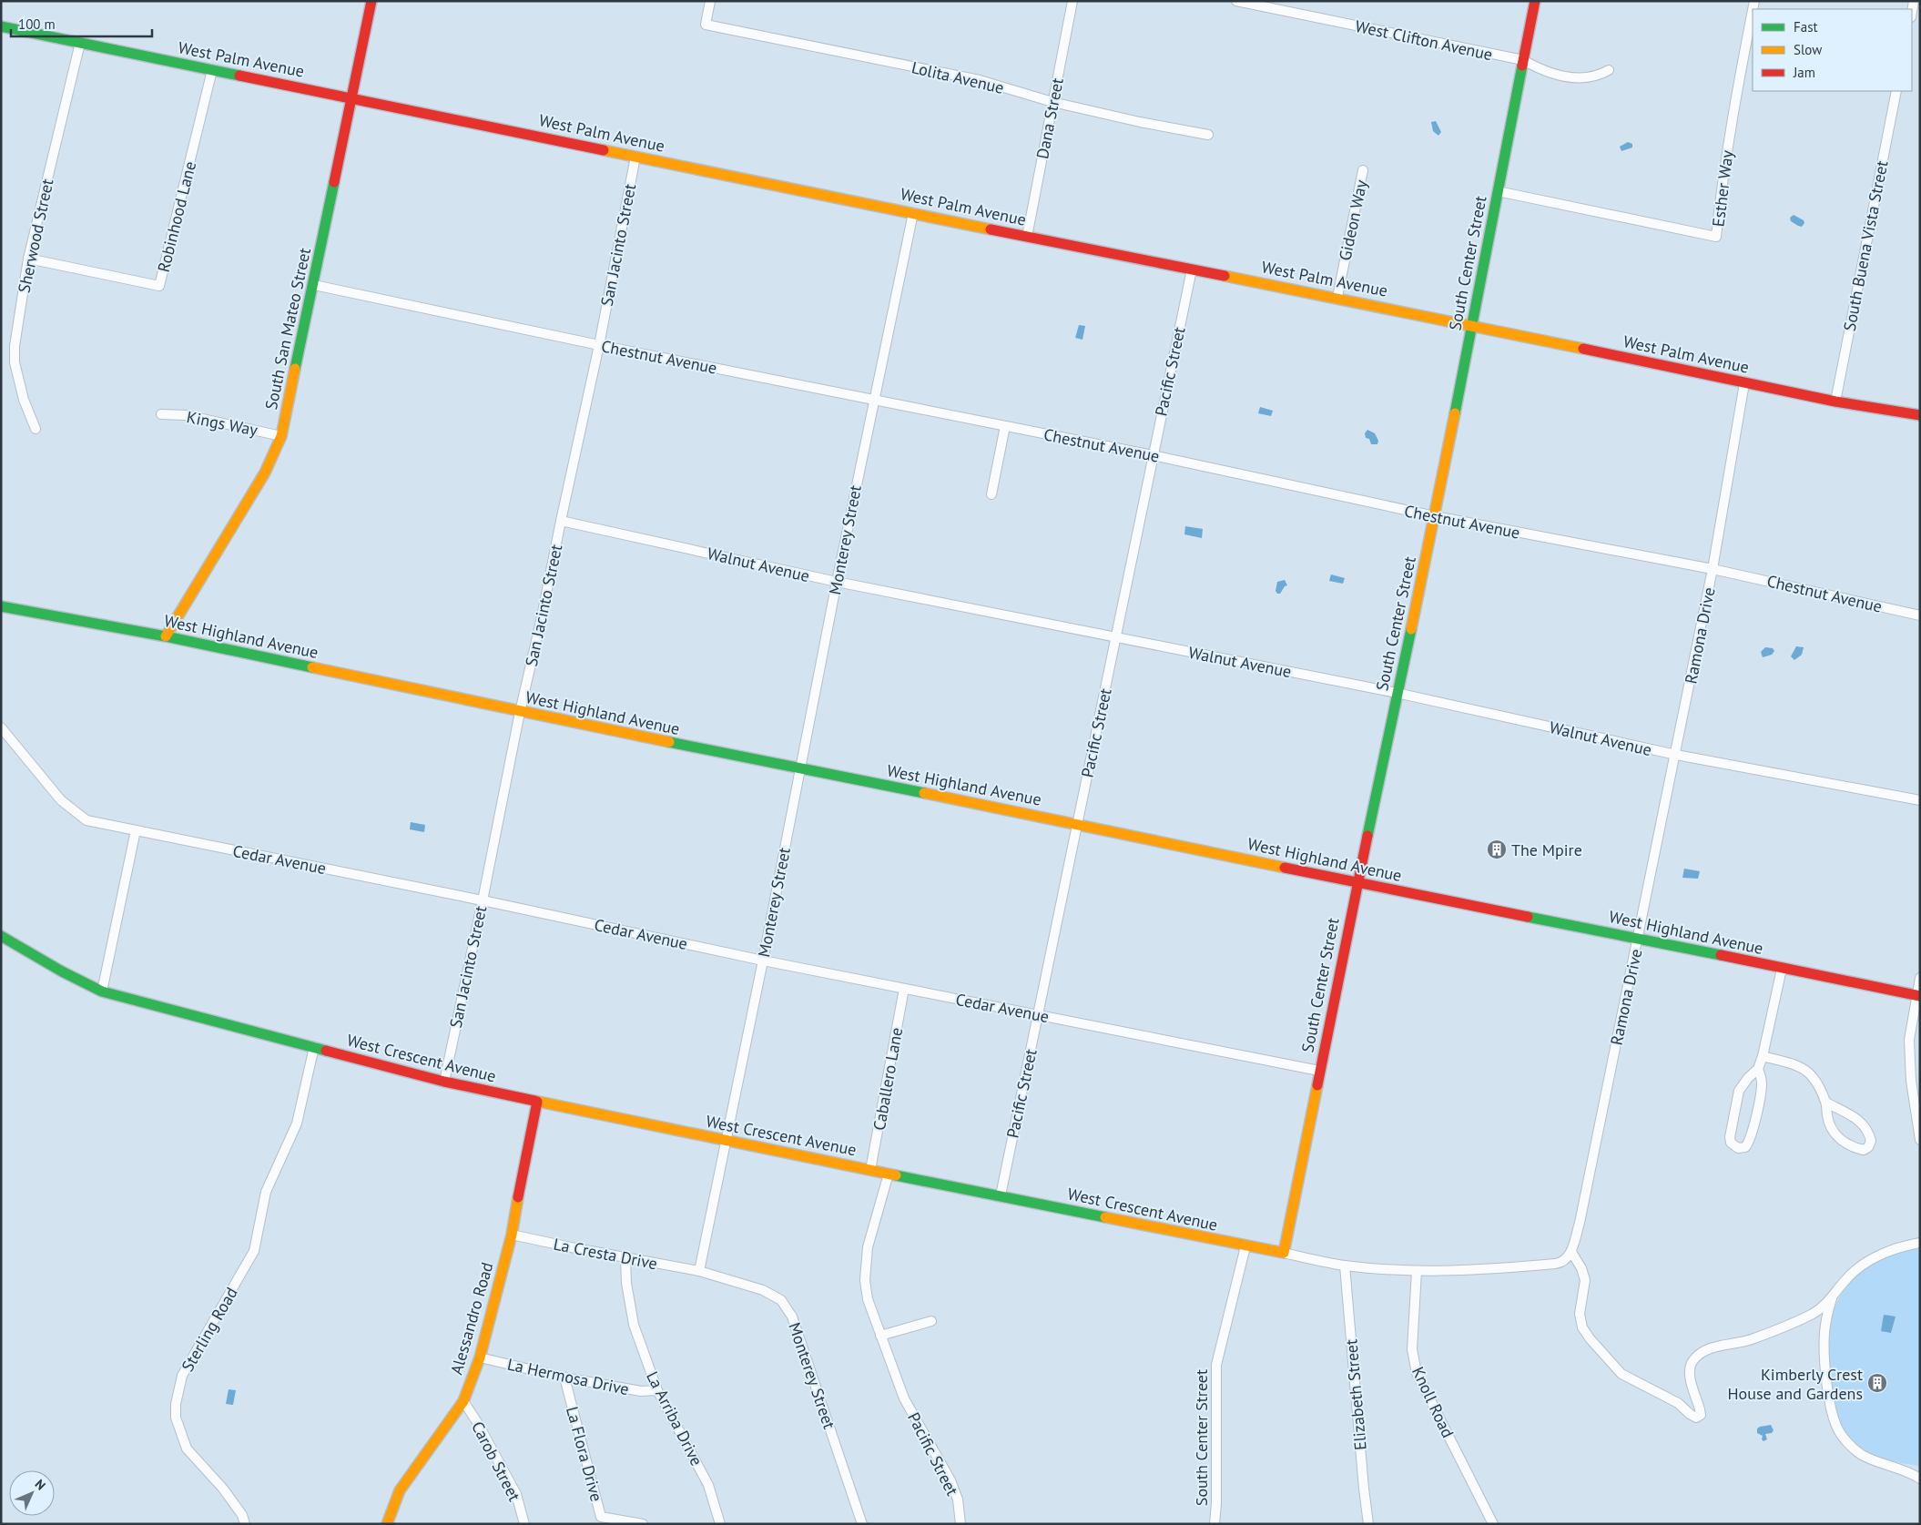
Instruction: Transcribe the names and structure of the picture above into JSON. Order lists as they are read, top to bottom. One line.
{"streets":{"street":["West Clifton Avenue","West Palm Avenue","Lolita Avenue","Dana Street","Esther Way","Robinhood Lane","Gideon Way","Sherwood Street","San Jacinto Street","South Buena Vista Street","South Center Street","South San Mateo Street","Chestnut Avenue","Pacific Street","Kings Way","Monterey Street","Walnut Avenue","Ramona Drive","West Highland Avenue","Cedar Avenue","West Crescent Avenue","Caballero Lane","La Cresta Drive","Alessandro Road","Sterling Road","La Hermosa Drive","Elizabeth Street","Knoll Road","La Arriba Drive","La Flora Drive","Carob Street"]},"crossings":[["West Clifton Avenue","South Center Street"],["West Palm Avenue","Dana Street"],["West Palm Avenue","Robinhood Lane"],["West Palm Avenue","Gideon Way"],["West Palm Avenue","Sherwood Street"],["West Palm Avenue","San Jacinto Street"],["West Palm Avenue","South Buena Vista Street"],["West Palm Avenue","South Center Street"],["West Palm Avenue","South San Mateo Street"],["West Palm Avenue","Pacific Street"],["West Palm Avenue","Monterey Street"],["West Palm Avenue","Ramona Drive"],["Lolita Avenue","Dana Street"],["Esther Way","South Center Street"],["Robinhood Lane","Sherwood Street"],["San Jacinto Street","Chestnut Avenue"],["San Jacinto Street","Walnut Avenue"],["San Jacinto Street","West Highland Avenue"],["San Jacinto Street","Cedar Avenue"],["San Jacinto Street","West Crescent Avenue"],["South Center Street","Chestnut Avenue"],["South Center Street","Walnut Avenue"],["South Center Street","West Highland Avenue"],["South Center Street","Cedar Avenue"],["South Center Street","West Crescent Avenue"],["South San Mateo Street","Chestnut Avenue"],["South San Mateo Street","Kings Way"],["South San Mateo Street","West Highland Avenue"],["Chestnut Avenue","Pacific Street"],["Chestnut Avenue","Monterey Street"],["Chestnut Avenue","Ramona Drive"],["Pacific Street","Walnut Avenue"],["Pacific Street","West Highland Avenue"],["Pacific Street","Cedar Avenue"],["Pacific Street","West Crescent Avenue"],["Monterey Street","Walnut Avenue"],["Monterey Street","West Highland Avenue"],["Monterey Street","Cedar Avenue"],["Monterey Street","West Crescent Avenue"],["Monterey Street","La Cresta Drive"],["Walnut Avenue","Ramona Drive"],["Ramona Drive","West Highland Avenue"],["Ramona Drive","West Crescent Avenue"],["Cedar Avenue","Caballero Lane"],["West Crescent Avenue","Caballero Lane"],["West Crescent Avenue","Alessandro Road"],["West Crescent Avenue","Sterling Road"],["West Crescent Avenue","Elizabeth Street"],["West Crescent Avenue","Knoll Road"],["La Cresta Drive","Alessandro Road"],["La Cresta Drive","La Arriba Drive"],["Alessandro Road","La Hermosa Drive"],["Alessandro Road","Carob Street"],["La Hermosa Drive","La Arriba Drive"],["La Hermosa Drive","La Flora Drive"]],"places":{"building":["The Mpire","Kimberly Crest House and Gardens"]},"legend":["Fast","Slow","Jam"],"scale_bar":"100 m","north":"top right"}
